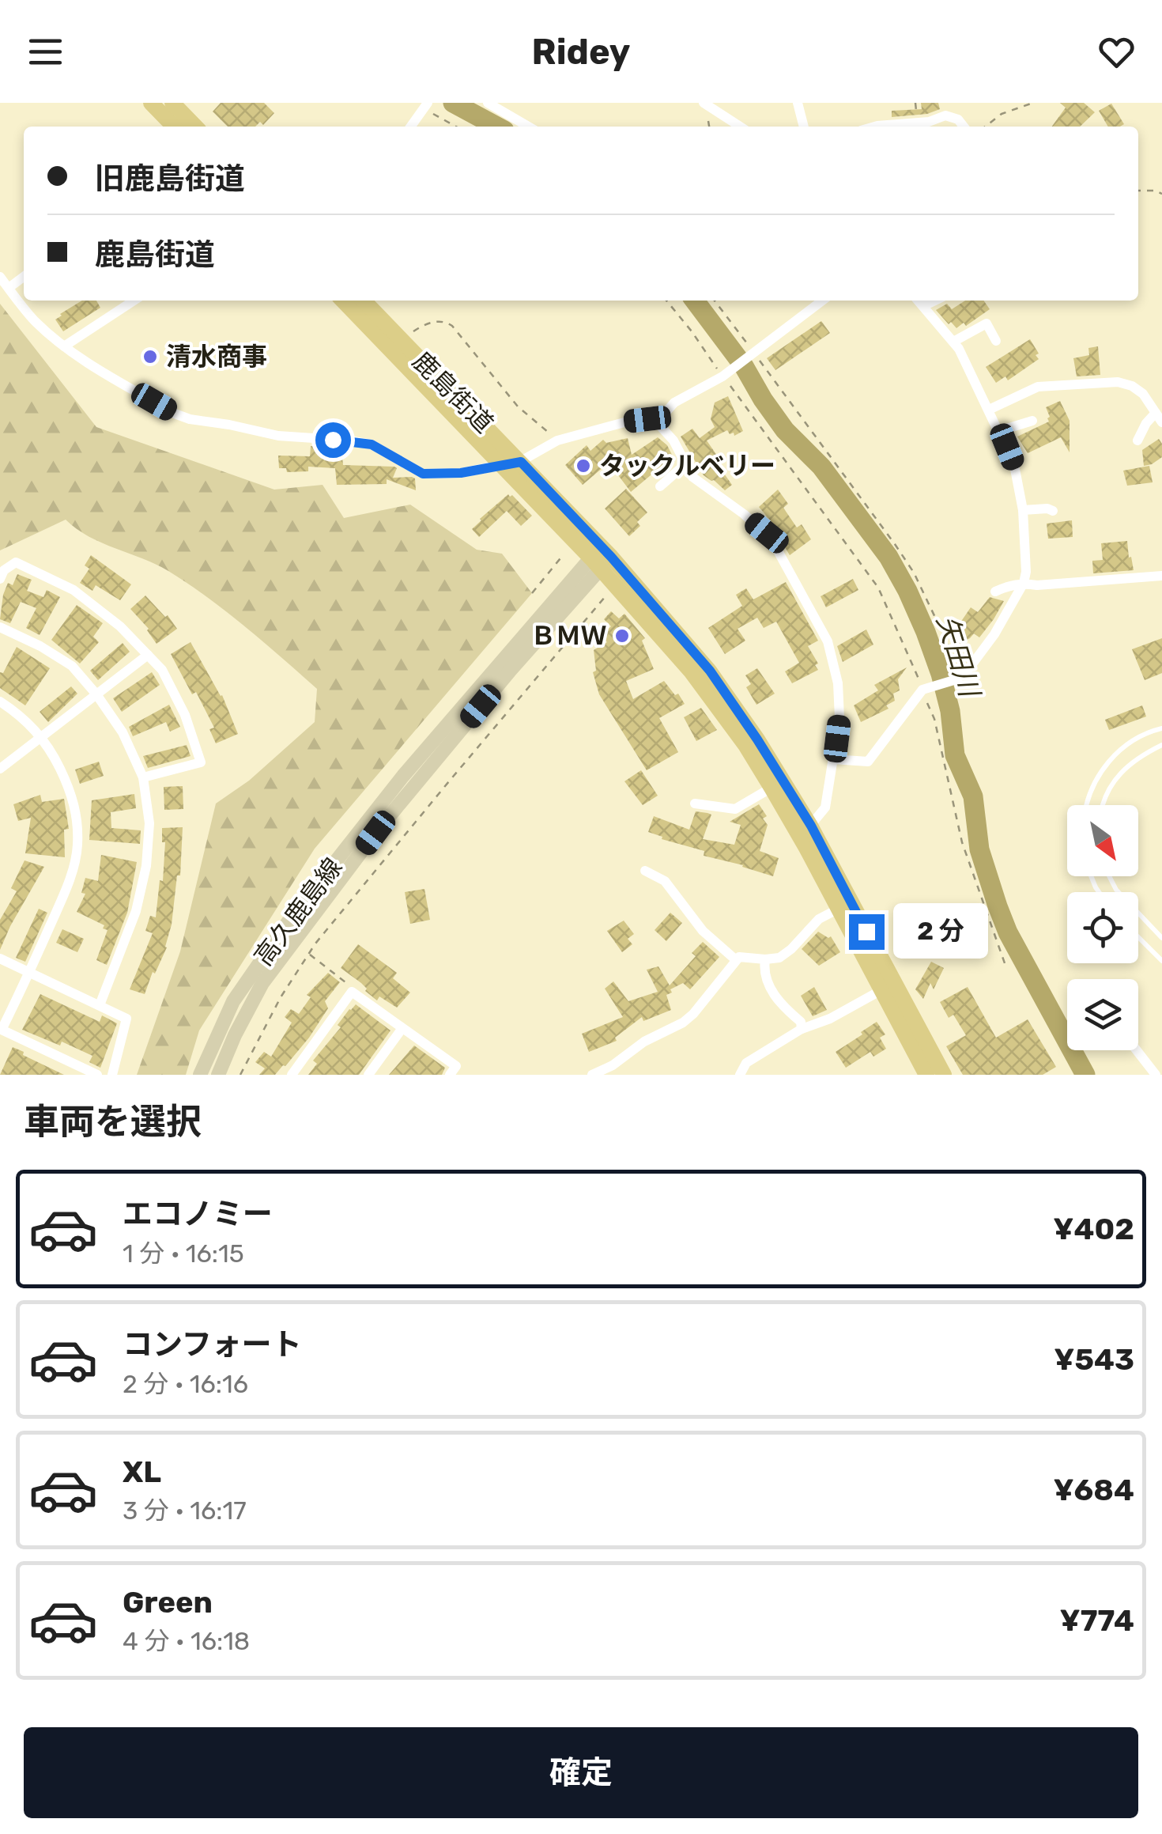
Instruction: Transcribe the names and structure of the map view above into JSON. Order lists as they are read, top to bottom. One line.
{"streets":{"main road":["鹿島街道","高久鹿島線"]},"crossings":[["鹿島街道","高久鹿島線"]],"water":["矢田川"],"places":["清水商事","タックルベリー","ＢＭＷ"],"north":"bottom right","page":{"header":"Ridey","banner":["旧鹿島街道","鹿島街道"],"bubble":"2 分","heading":"車両を選択","list":[{"name":"エコノミー","note":"1 分 · 16:15","value":"¥402"},{"name":"コンフォート","note":"2 分 · 16:16","value":"¥543"},{"name":"XL","note":"3 分 · 16:17","value":"¥684"},{"name":"Green","note":"4 分 · 16:18","value":"¥774"}],"buttons":"確定"}}
